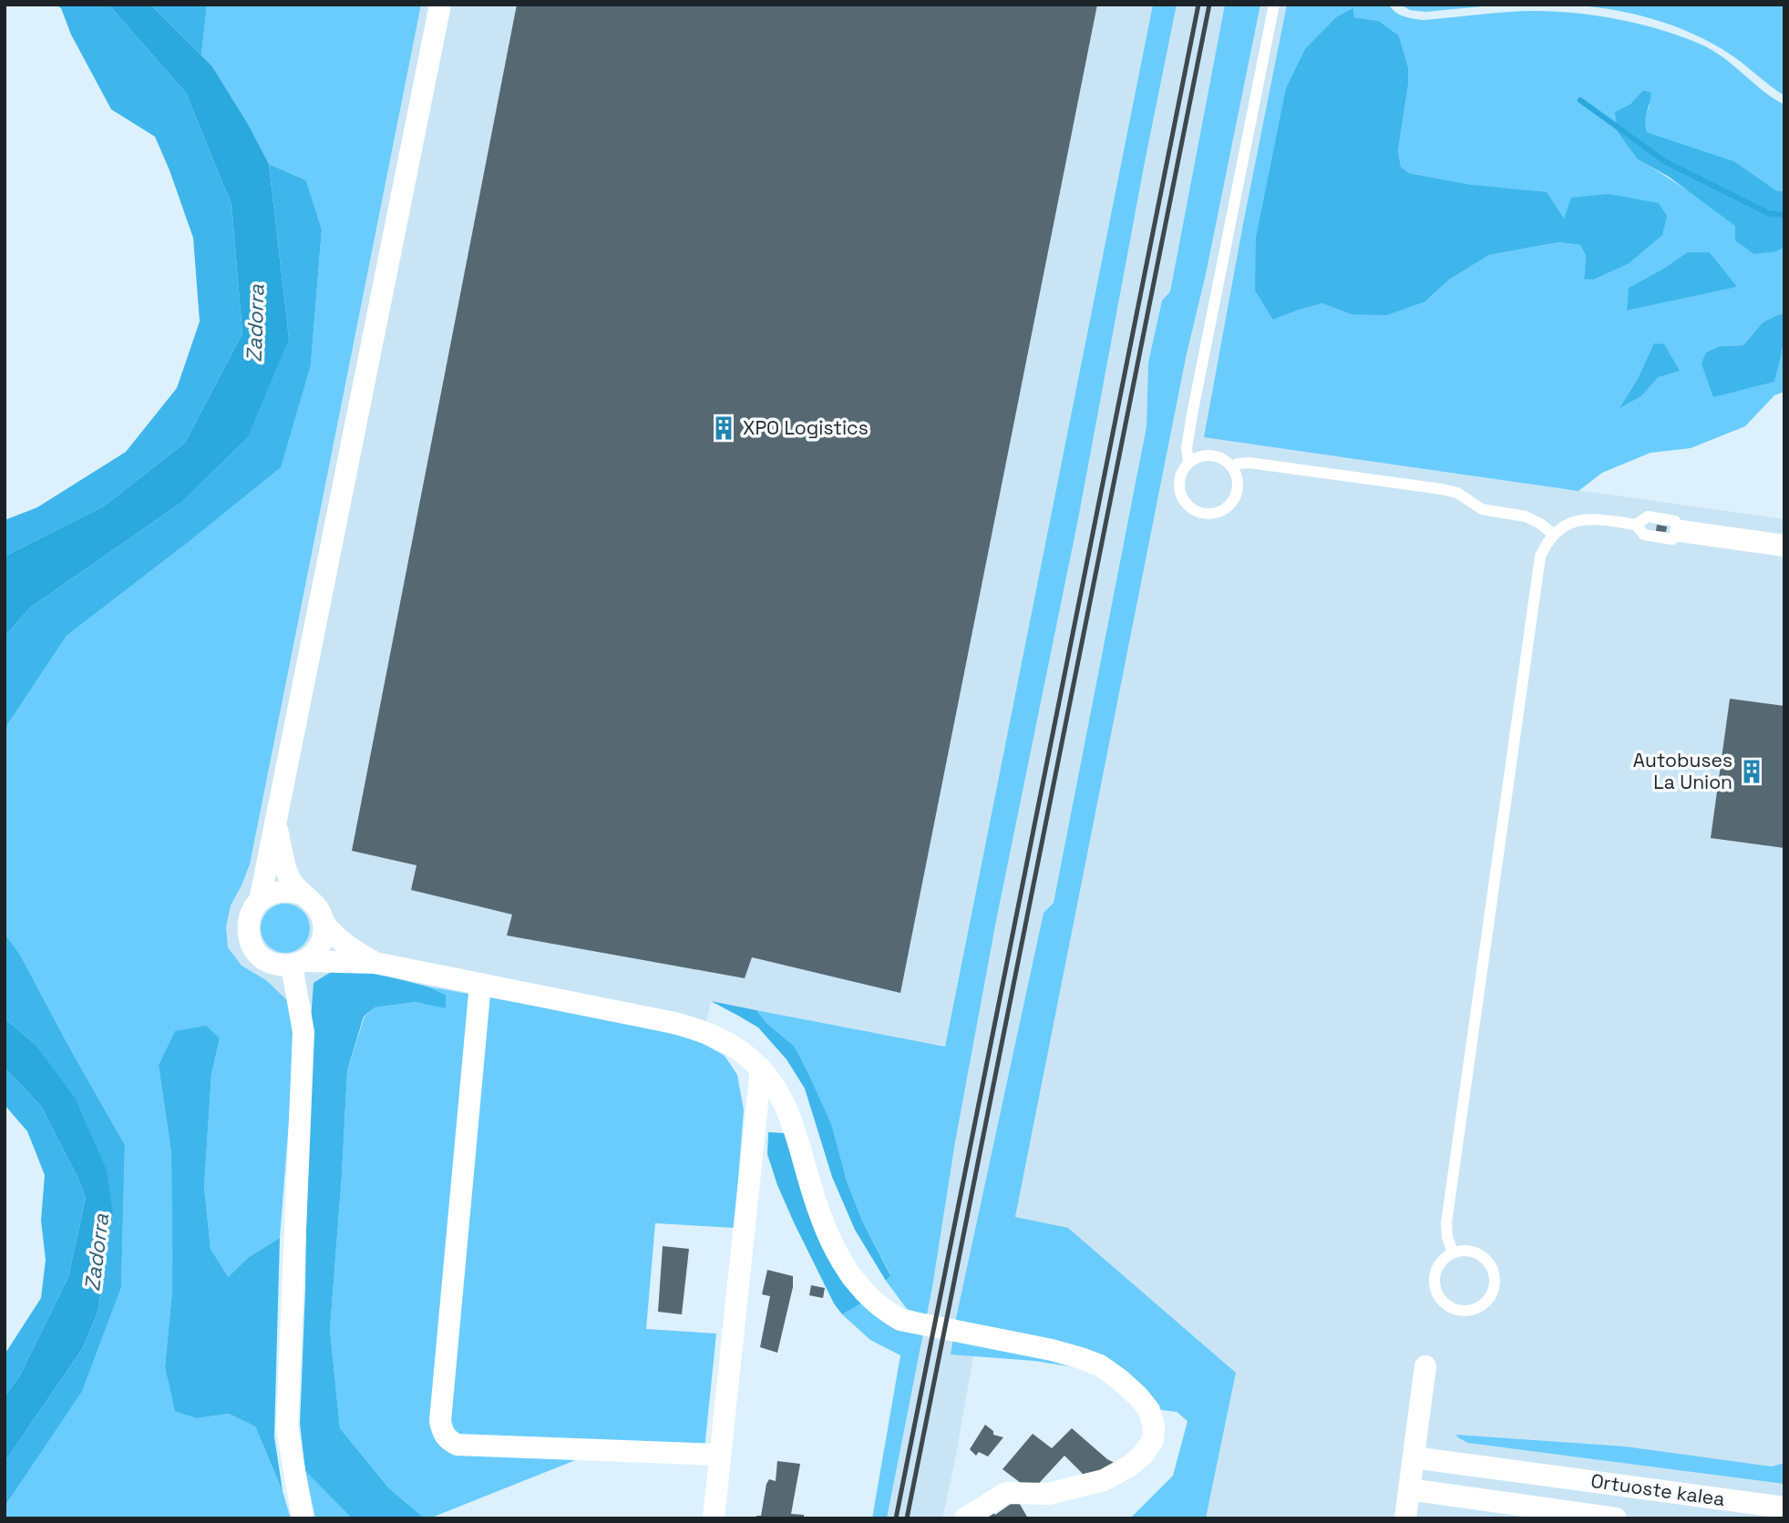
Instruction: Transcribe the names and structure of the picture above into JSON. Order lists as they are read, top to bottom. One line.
{"streets":{"street":["Ortuoste kalea"]},"water":["Zadorra"],"places":{"building":["XPO Logistics","Autobuses La Union"]}}
